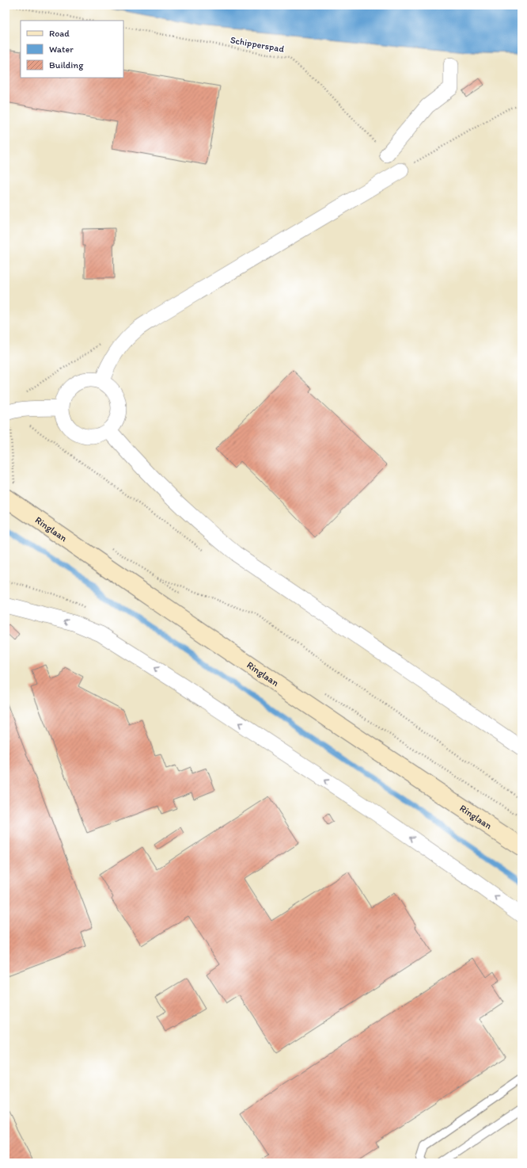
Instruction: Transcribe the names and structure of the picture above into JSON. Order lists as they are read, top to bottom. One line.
{"streets":{"main road":["Ringlaan"],"path":["Schipperspad"]},"legend":["Road","Water","Building"]}
